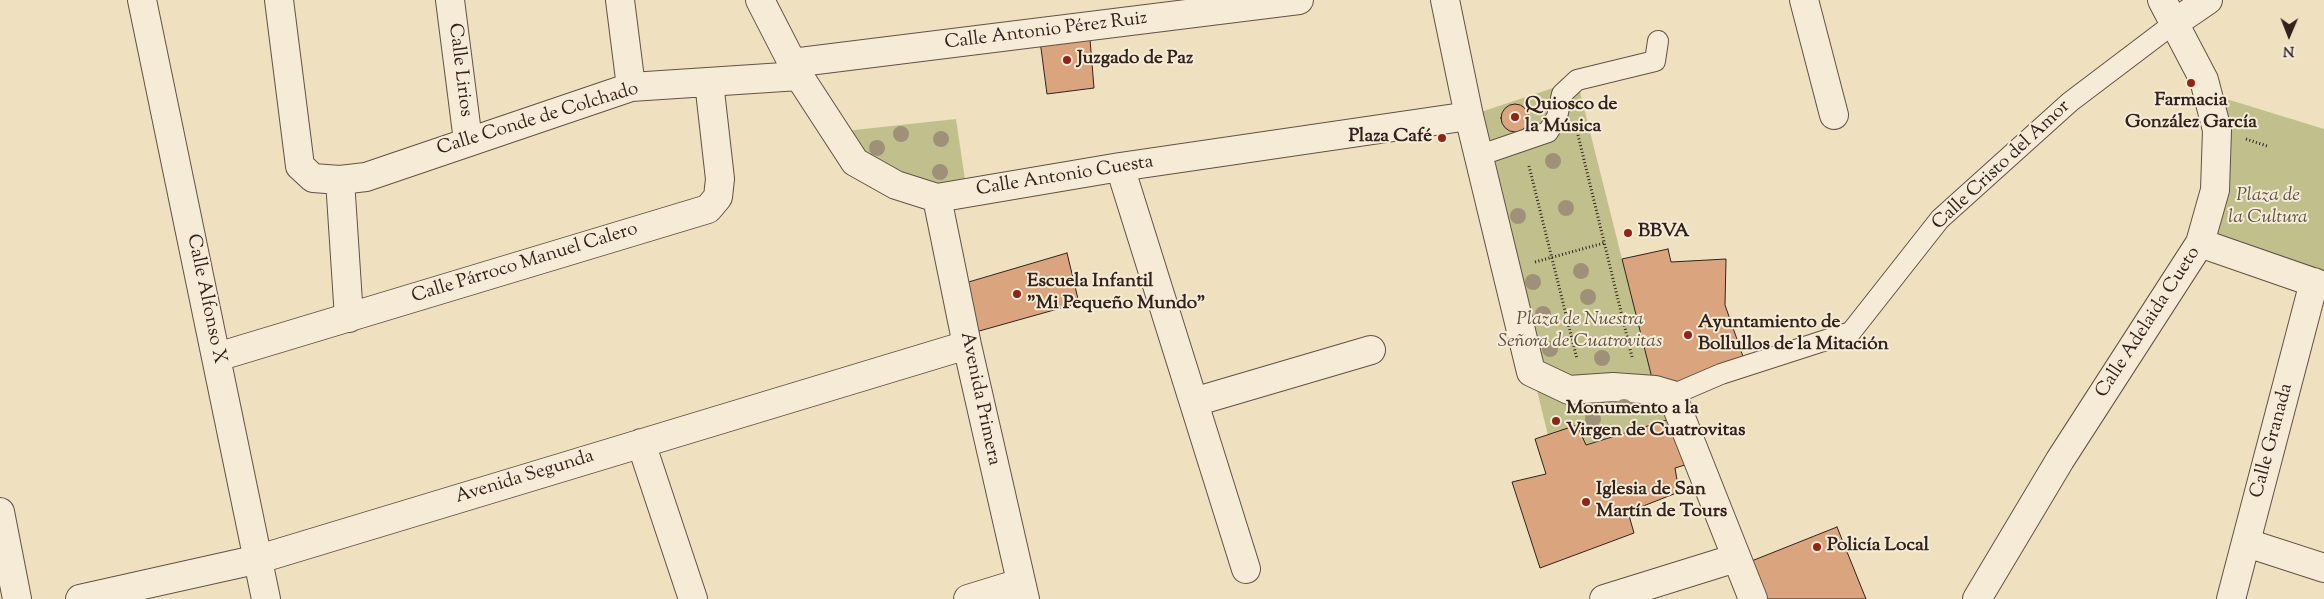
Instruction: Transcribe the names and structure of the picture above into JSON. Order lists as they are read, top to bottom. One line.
{"streets":{"street":["Calle Antonio Pérez Ruiz","Calle Lirios","Calle Conde de Colchado","Calle Cristo del Amor","Calle Antonio Cuesta","Calle Párroco Manuel Calero","Calle Alfonso X","Calle Adelaida Cueto","Avenida Primera","Calle Granada","Avenida Segunda"]},"crossings":[["Calle Antonio Pérez Ruiz","Calle Conde de Colchado"],["Calle Antonio Pérez Ruiz","Calle Antonio Cuesta"],["Calle Lirios","Calle Conde de Colchado"],["Calle Conde de Colchado","Calle Antonio Cuesta"],["Calle Conde de Colchado","Calle Párroco Manuel Calero"],["Calle Cristo del Amor","Calle Adelaida Cueto"],["Calle Antonio Cuesta","Avenida Primera"],["Calle Párroco Manuel Calero","Calle Alfonso X"],["Calle Alfonso X","Avenida Segunda"],["Avenida Primera","Avenida Segunda"]],"parks":["Plaza de la Cultura","Plaza de Nuestra Señora de Cuatrovitas"],"places":["Juzgado de Paz","Farmacia González García","Quiosco de la Música","Plaza Café","BBVA","Escuela Infantil \"Mi Pequeño Mundo\"","Ayuntamiento de Bollullos de la Mitación","Monumento a la Virgen de Cuatrovitas","Iglesia de San Martín de Tours","Policía Local"],"north":"bottom"}
